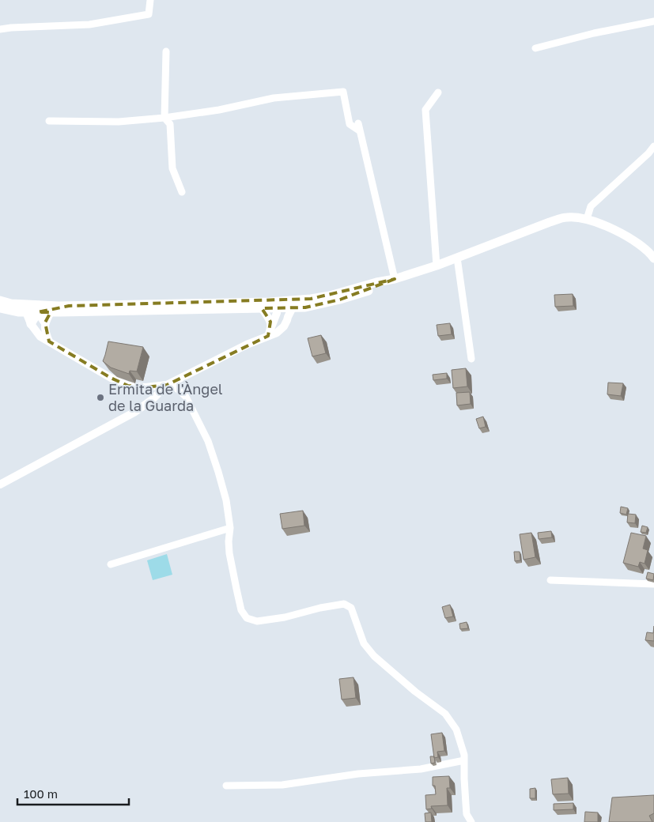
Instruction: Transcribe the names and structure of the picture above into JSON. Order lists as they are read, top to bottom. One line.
{"places":["Ermita de l'Àngel de la Guarda"],"scale_bar":"100 m"}
